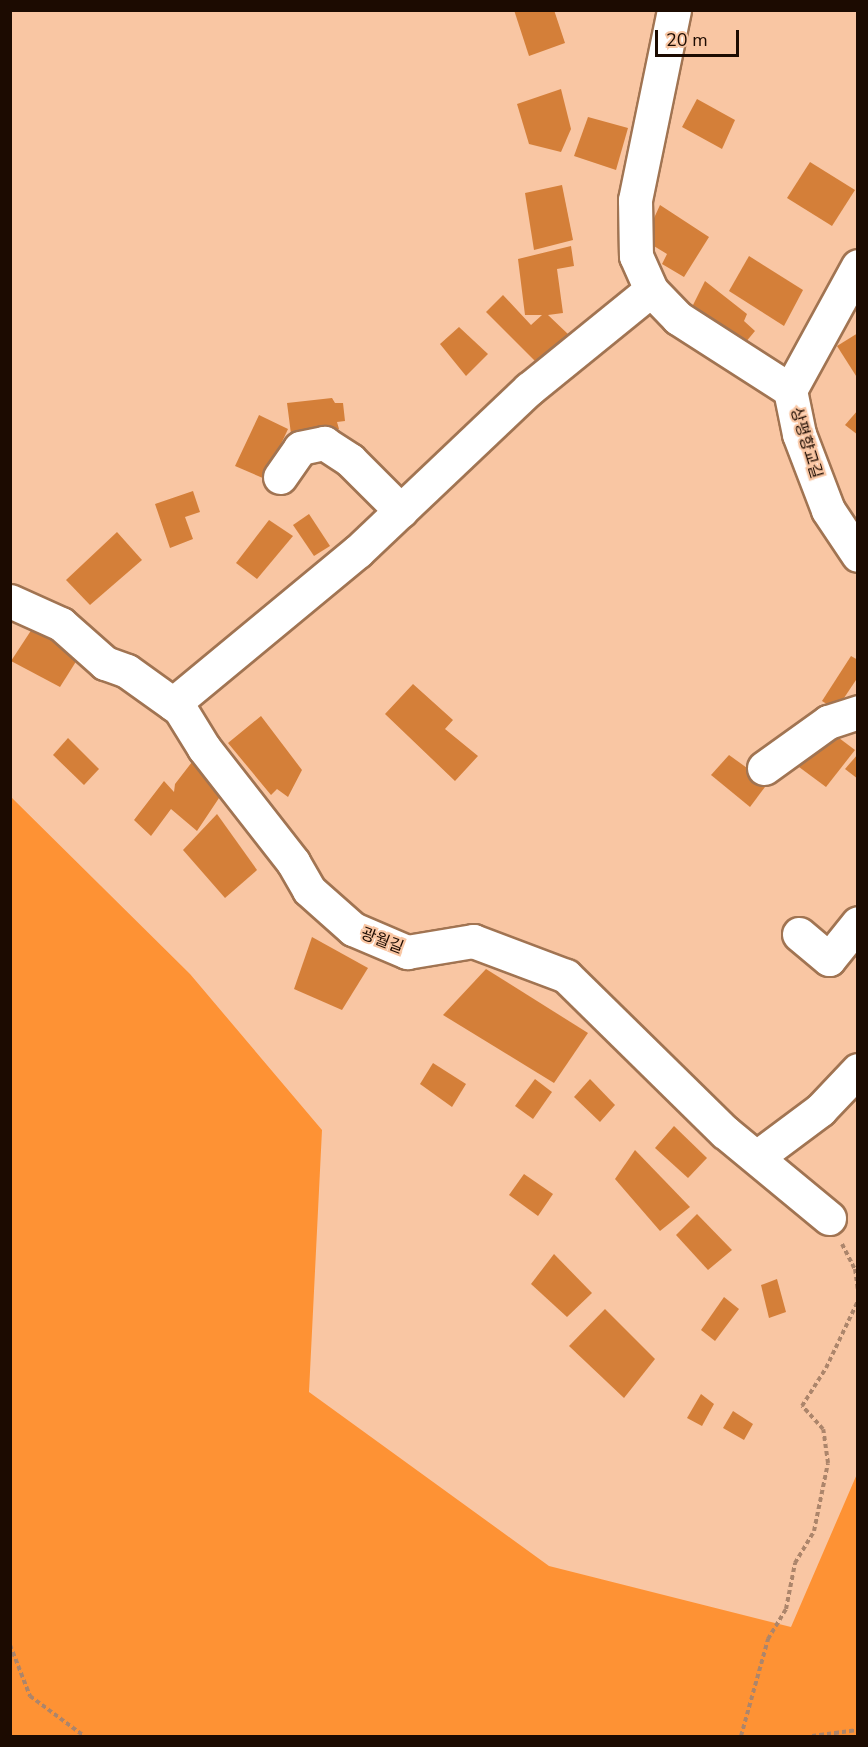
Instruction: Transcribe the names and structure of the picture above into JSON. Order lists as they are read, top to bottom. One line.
{"streets":{"street":["상평향교길","광월길"]},"scale_bar":"20 m"}
